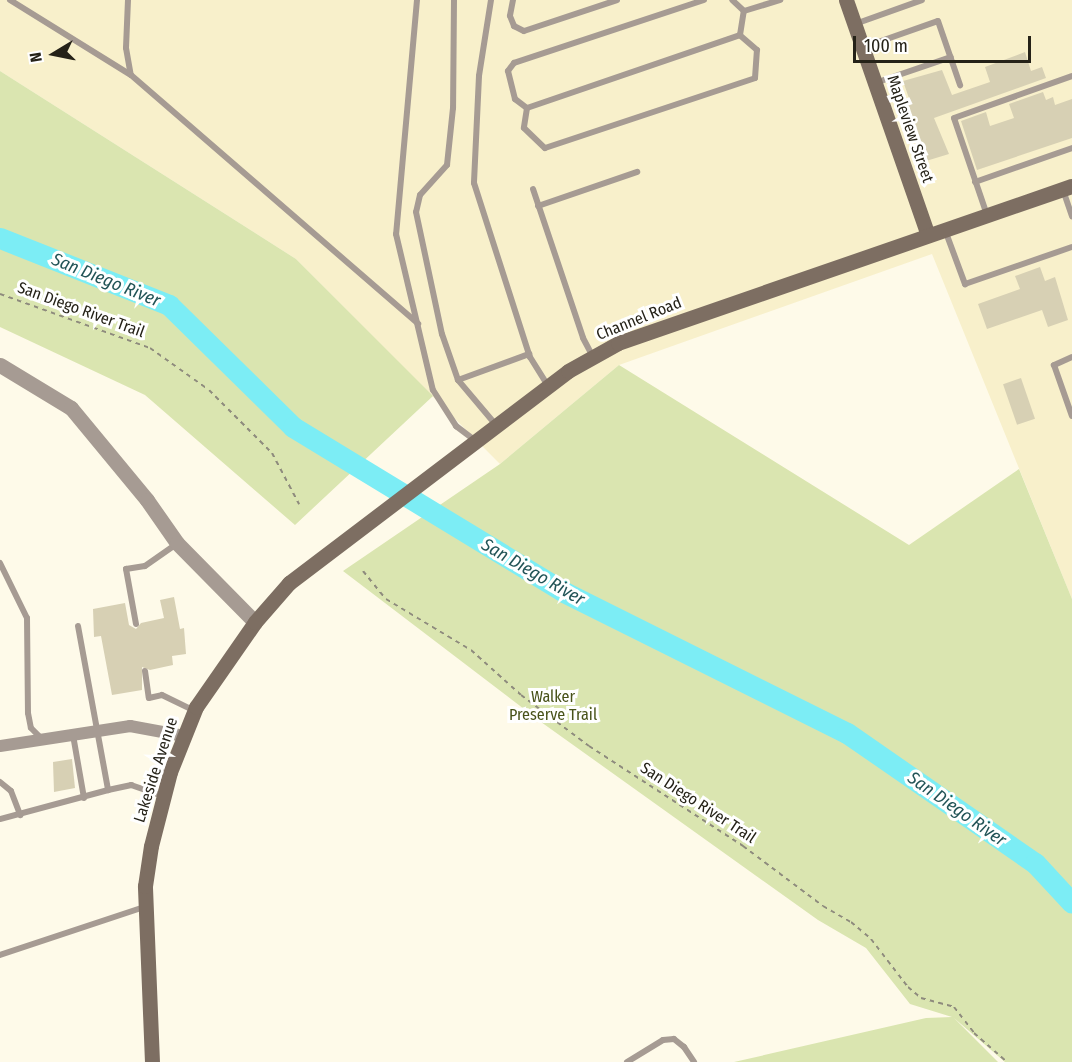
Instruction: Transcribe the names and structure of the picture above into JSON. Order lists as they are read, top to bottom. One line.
{"streets":{"main road":["Mapleview Street","Channel Road","Lakeside Avenue"],"path":["San Diego River Trail"]},"crossings":[["Mapleview Street","Channel Road"],["Channel Road","Lakeside Avenue"]],"water":["San Diego River"],"parks":["Walker Preserve Trail"],"scale_bar":"100 m","north":"left"}
